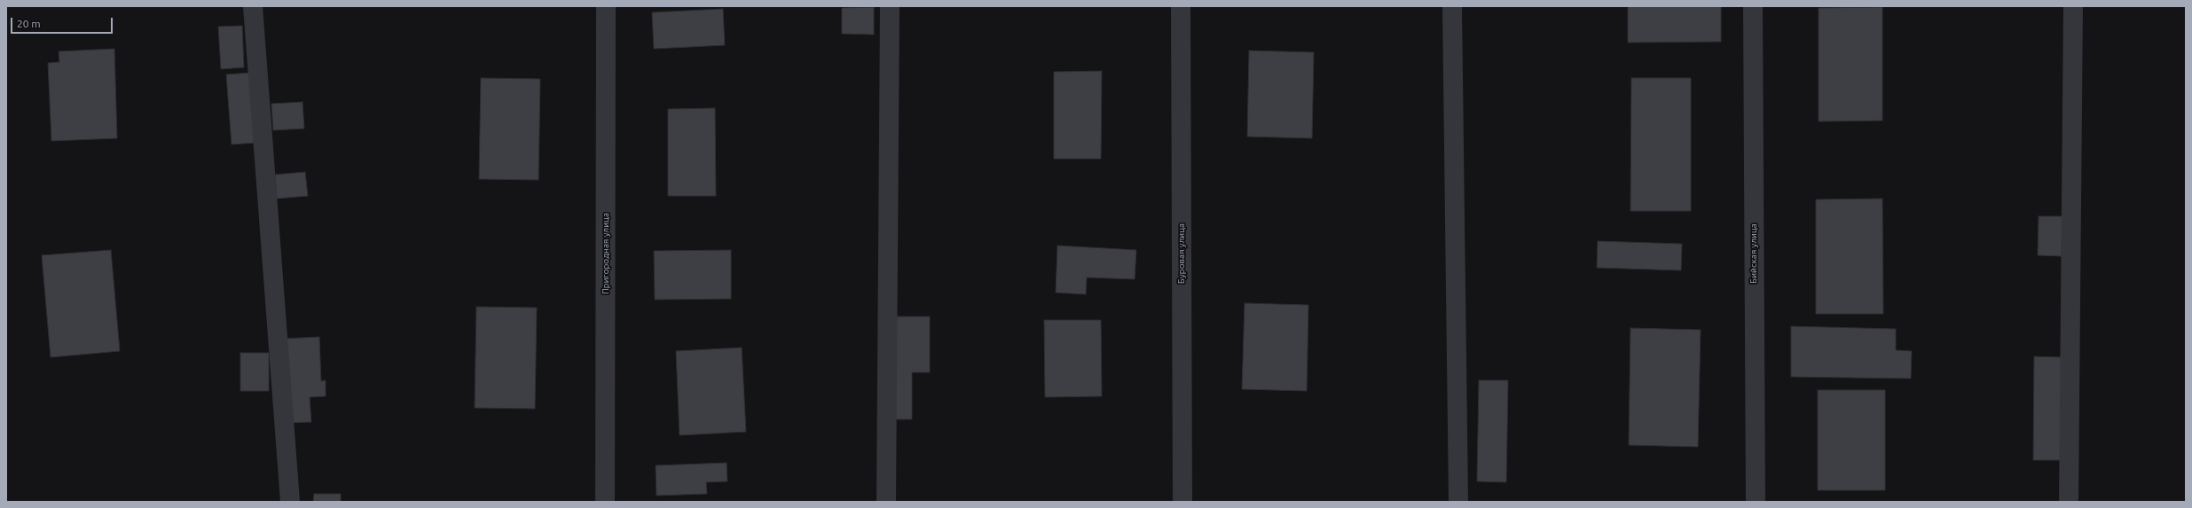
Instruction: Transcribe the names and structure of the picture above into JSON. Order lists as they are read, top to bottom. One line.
{"streets":{"street":["Пригородная улица","Буровая улица","Бийская улица"]},"scale_bar":"20 m"}
